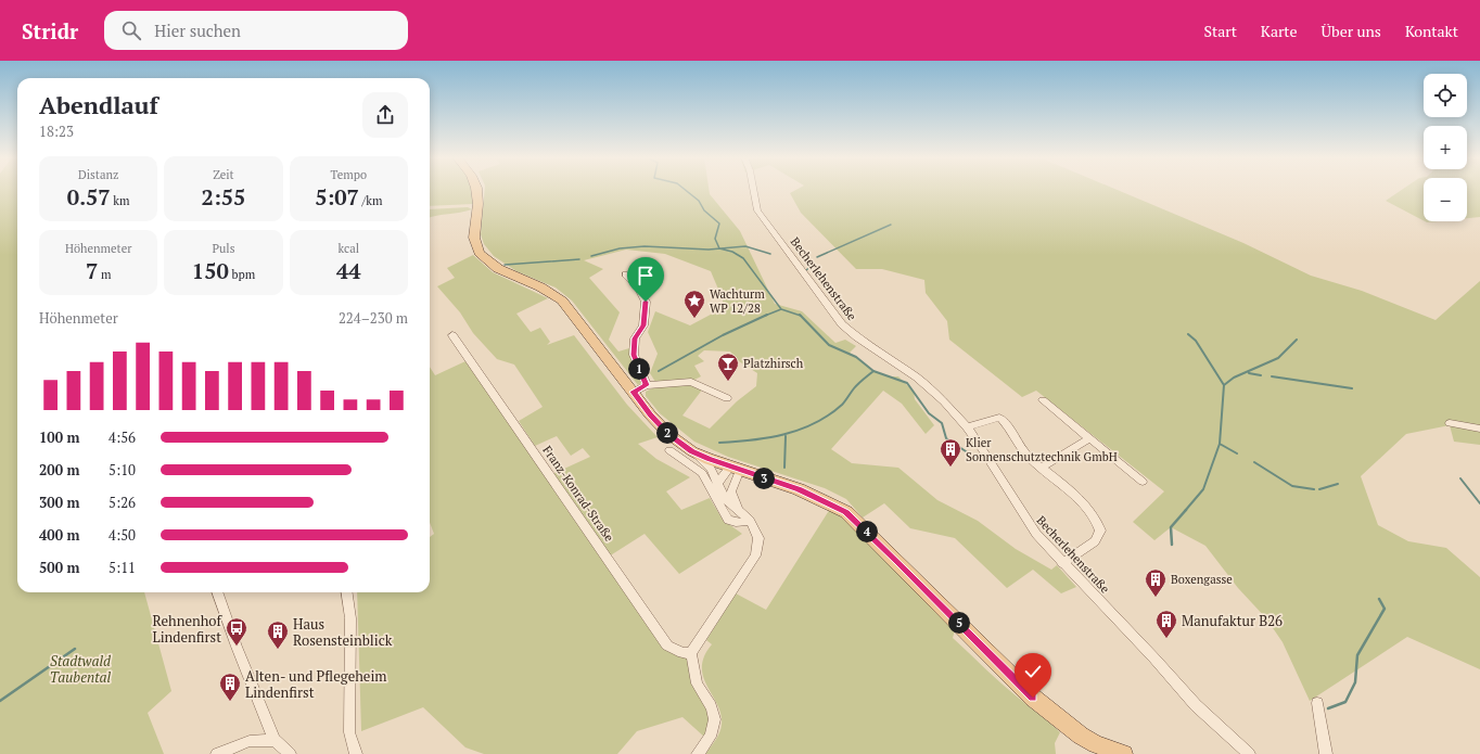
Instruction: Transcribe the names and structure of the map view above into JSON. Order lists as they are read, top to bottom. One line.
{"streets":{"street":["Becherlehenstraße","Franz-Konrad-Straße"]},"parks":["Stadtwald Taubental"],"places":{"place":["Wachturm WP 12/28"],"bar":["Platzhirsch"],"building":["Klier Sonnenschutztechnik GmbH","Boxengasse","Manufaktur B26","Haus Rosensteinblick","Alten- und Pflegeheim Lindenfirst"],"bus stop":["Rehnenhof Lindenfirst"]},"page":{"header":"Stridr","search":"Hier suchen","nav":["Start","Karte","Über uns","Kontakt"],"map_buttons":["+","−"],"heading":["Abendlauf","18:23"],"stats":[["Distanz","0.57 km"],["Zeit","2:55"],["Tempo","5:07 /km"],["Höhenmeter","7 m"],["Puls","150 bpm"],["kcal","44"]],"chart":["Höhenmeter","224–230 m"],"pins":["1","2","3","4","5"],"list":[{"name":"100 m","note":"4:56"},{"name":"200 m","note":"5:10"},{"name":"300 m","note":"5:26"},{"name":"400 m","note":"4:50"},{"name":"500 m","note":"5:11"}]}}
